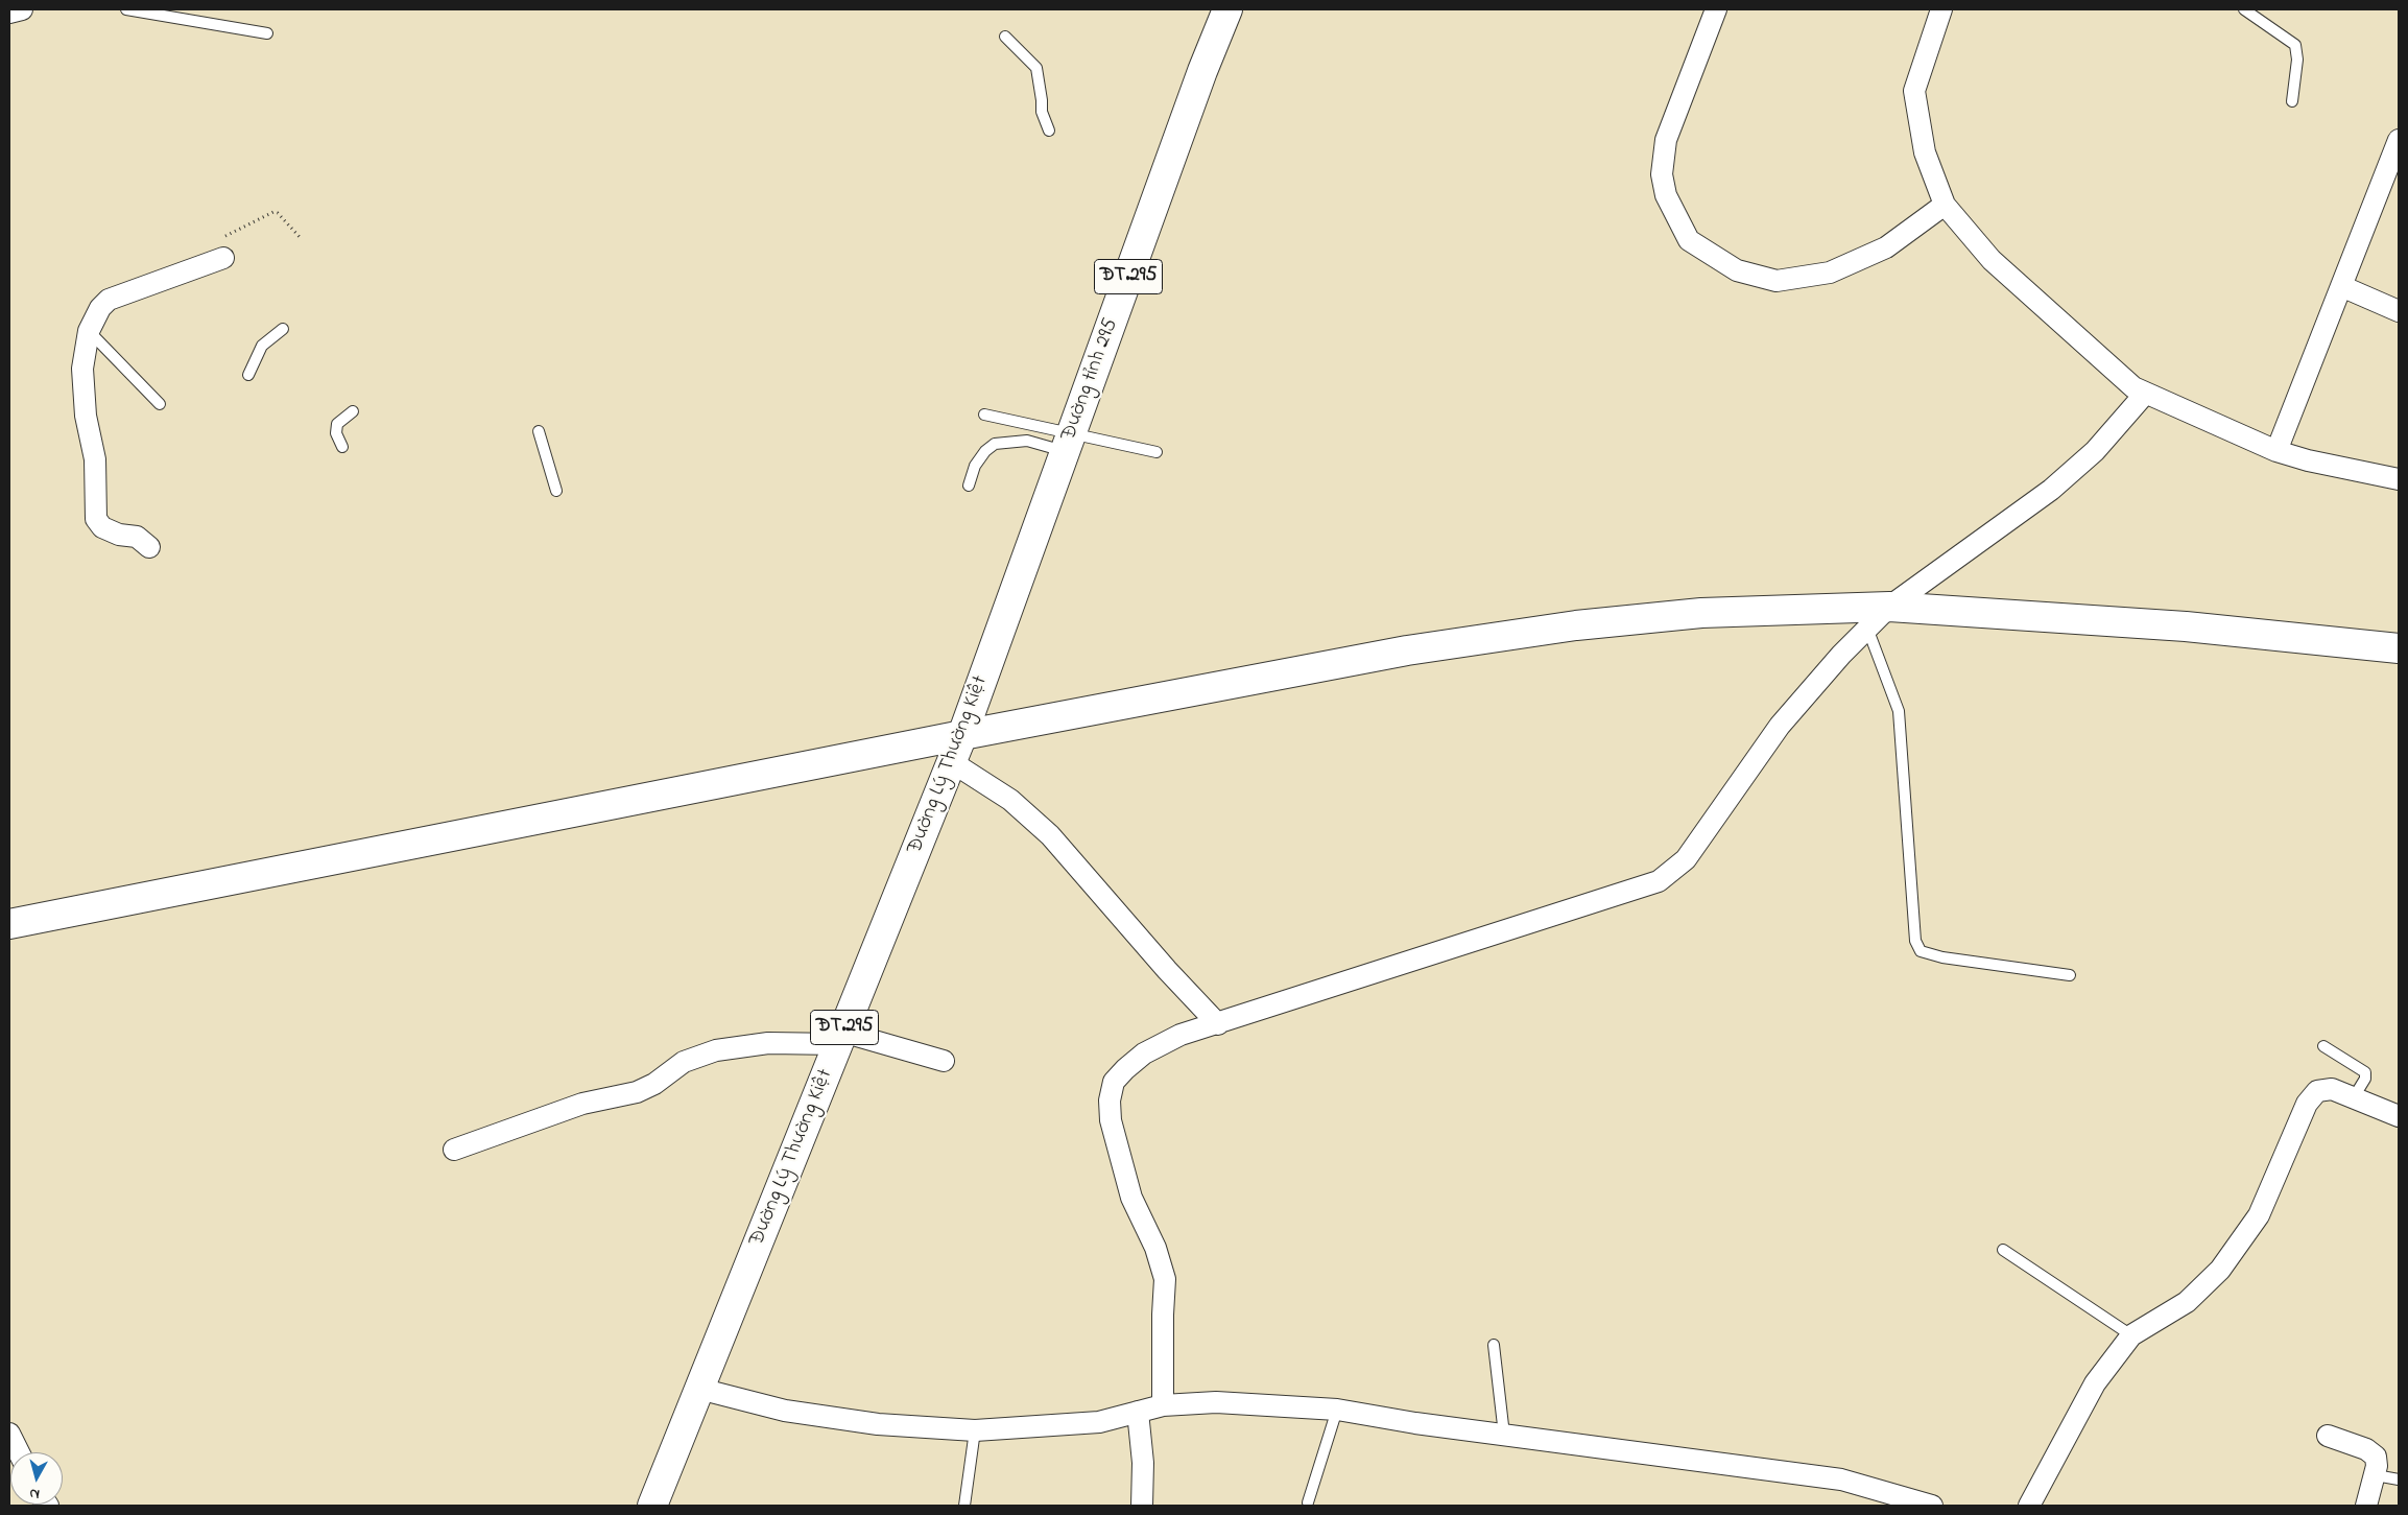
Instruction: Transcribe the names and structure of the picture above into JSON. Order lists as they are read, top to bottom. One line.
{"streets":{"street":["ĐT.295","Đường tỉnh 295","Đường Lý Thường Kiệt"]},"crossings":[["Đường tỉnh 295","Đường Lý Thường Kiệt"]],"north":"bottom"}
